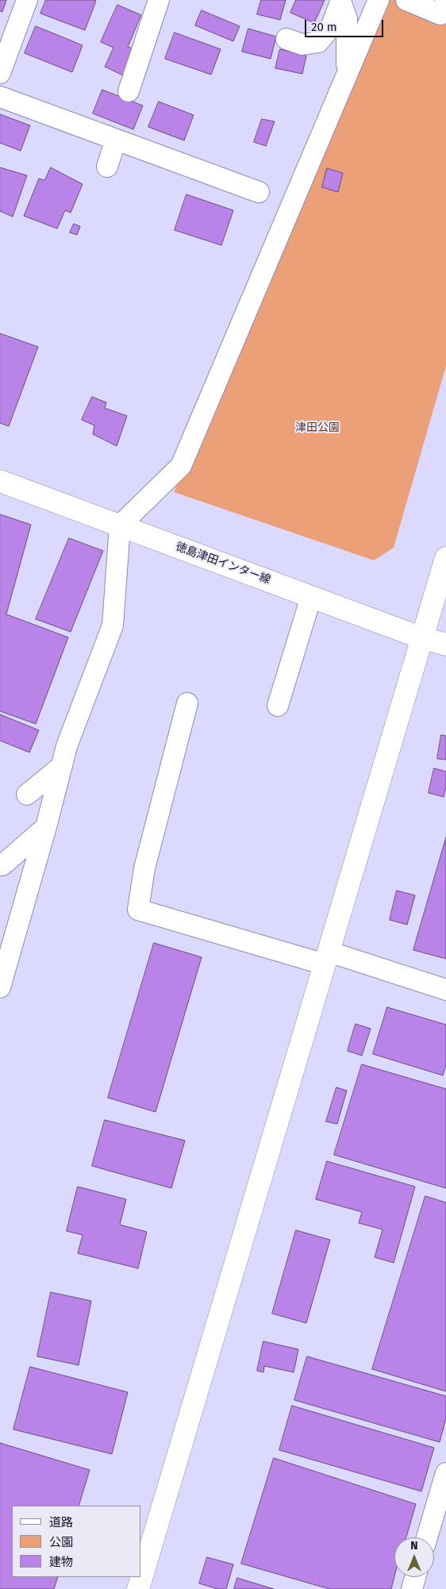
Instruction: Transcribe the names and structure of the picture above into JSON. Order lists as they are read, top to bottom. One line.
{"streets":{"street":["徳島津田インター線"]},"parks":["津田公園"],"legend":["道路","公園","建物"],"scale_bar":"20 m","north":"top"}
